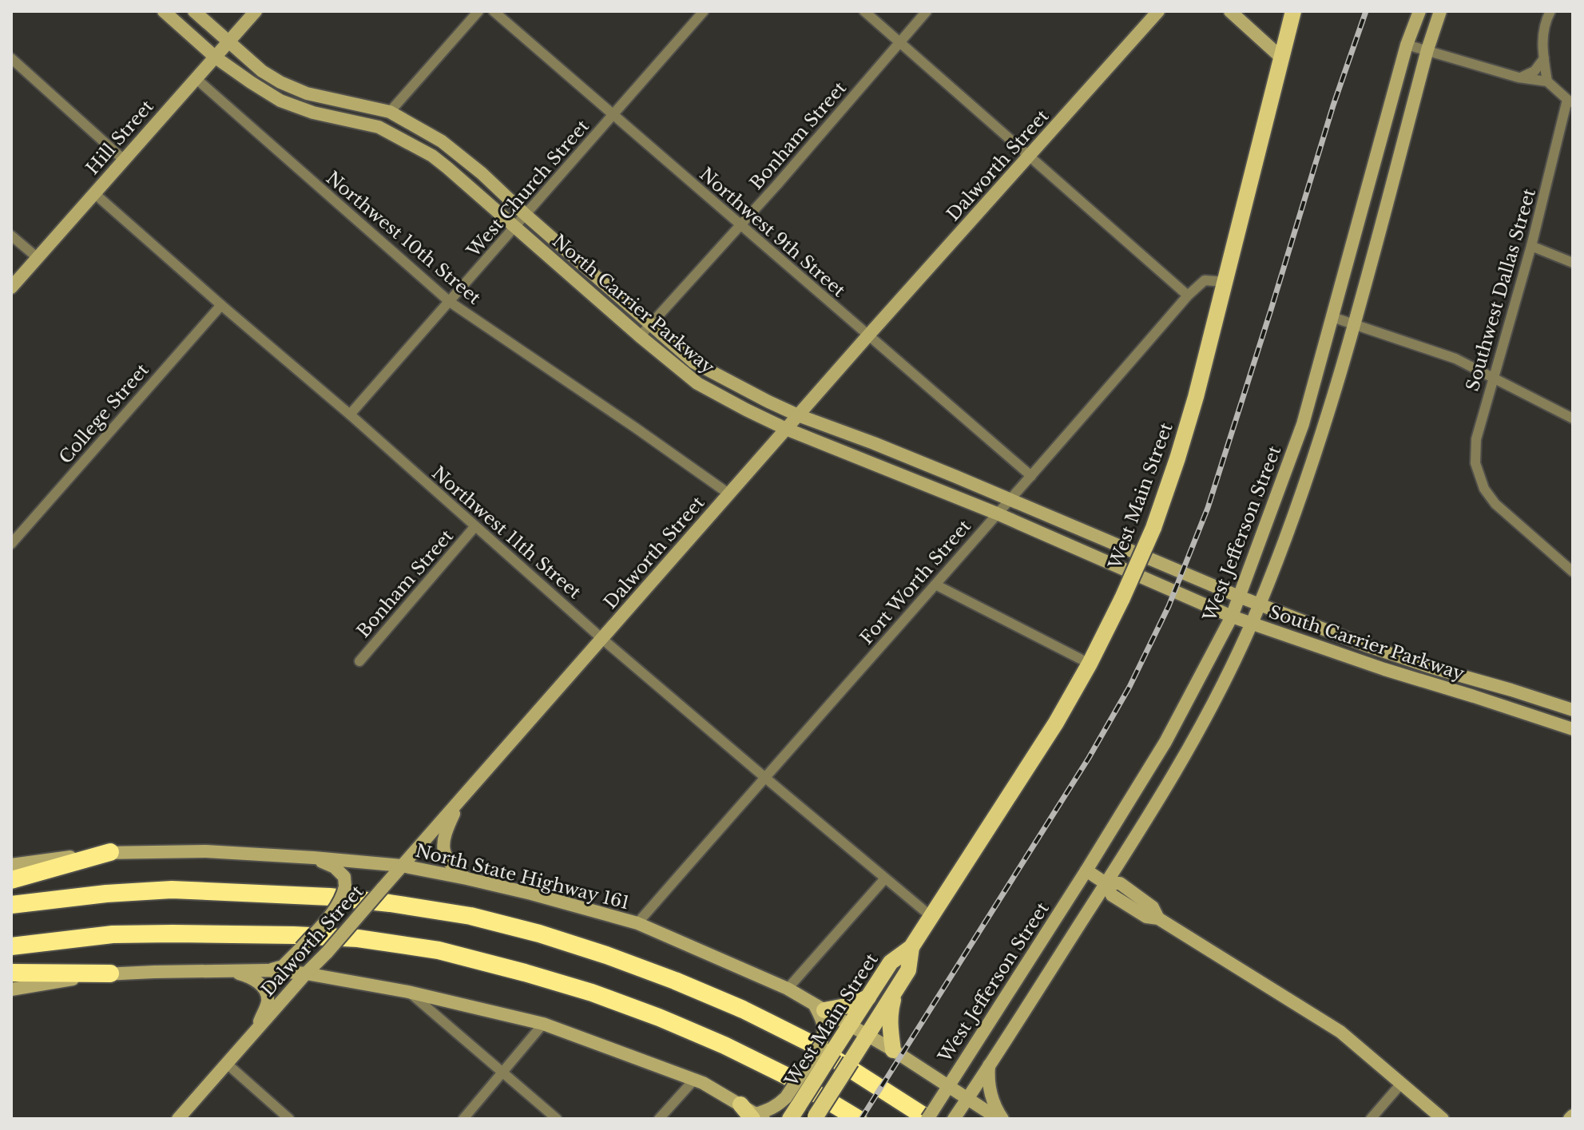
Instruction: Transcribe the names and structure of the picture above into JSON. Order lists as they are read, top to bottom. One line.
{"streets":{"main road":["Hill Street","Dalworth Street","North Carrier Parkway","West Main Street","West Jefferson Street","South Carrier Parkway","North State Highway 161"],"street":["Bonham Street","West Church Street","Northwest 9th Street","Northwest 10th Street","Southwest Dallas Street","College Street","Northwest 11th Street","Fort Worth Street"]},"crossings":[["Bonham Street","Northwest 9th Street"],["Bonham Street","North Carrier Parkway"],["Bonham Street","Northwest 11th Street"],["Hill Street","Northwest 10th Street"],["Hill Street","North Carrier Parkway"],["Hill Street","Northwest 11th Street"],["Dalworth Street","Northwest 9th Street"],["Dalworth Street","Northwest 10th Street"],["Dalworth Street","North Carrier Parkway"],["Dalworth Street","Northwest 11th Street"],["Dalworth Street","North State Highway 161"],["West Church Street","Northwest 9th Street"],["West Church Street","Northwest 10th Street"],["West Church Street","North Carrier Parkway"],["West Church Street","Northwest 11th Street"],["Northwest 9th Street","Fort Worth Street"],["North Carrier Parkway","Fort Worth Street"],["North Carrier Parkway","South Carrier Parkway"],["College Street","Northwest 11th Street"],["West Main Street","Northwest 11th Street"],["West Main Street","Fort Worth Street"],["West Main Street","North State Highway 161"],["Northwest 11th Street","Fort Worth Street"],["West Jefferson Street","South Carrier Parkway"],["West Jefferson Street","North State Highway 161"],["Fort Worth Street","North State Highway 161"]]}
